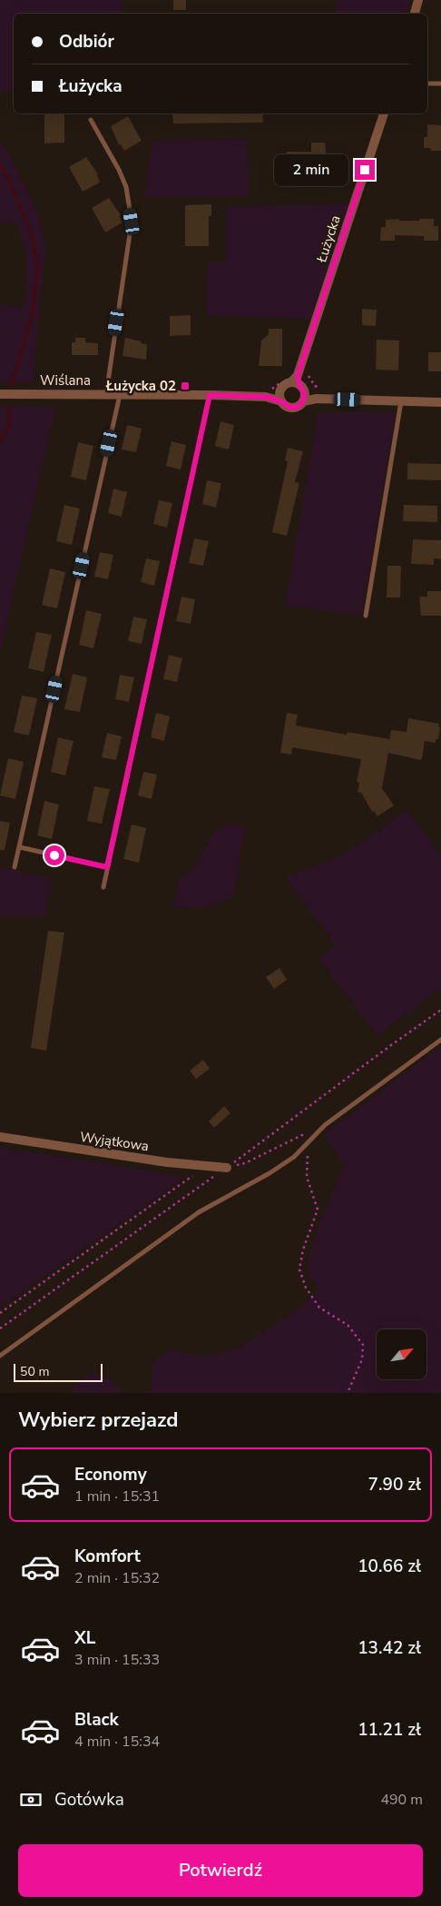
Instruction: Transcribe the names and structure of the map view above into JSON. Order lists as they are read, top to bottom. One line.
{"streets":{"street":["Łużycka","Wiślana","Wyjątkowa"]},"places":{"transit":["Łużycka 02"]},"scale_bar":"50 m","north":"top right","page":{"banner":["Odbiór","Łużycka"],"bubble":"2 min","scale":"50 m","heading":"Wybierz przejazd","list":[{"name":"Economy","note":"1 min · 15:31","value":"7.90 zł"},{"name":"Komfort","note":"2 min · 15:32","value":"10.66 zł"},{"name":"XL","note":"3 min · 15:33","value":"13.42 zł"},{"name":"Black","note":"4 min · 15:34","value":"11.21 zł"}],"pay":["Gotówka","490 m"],"buttons":"Potwierdź"}}
